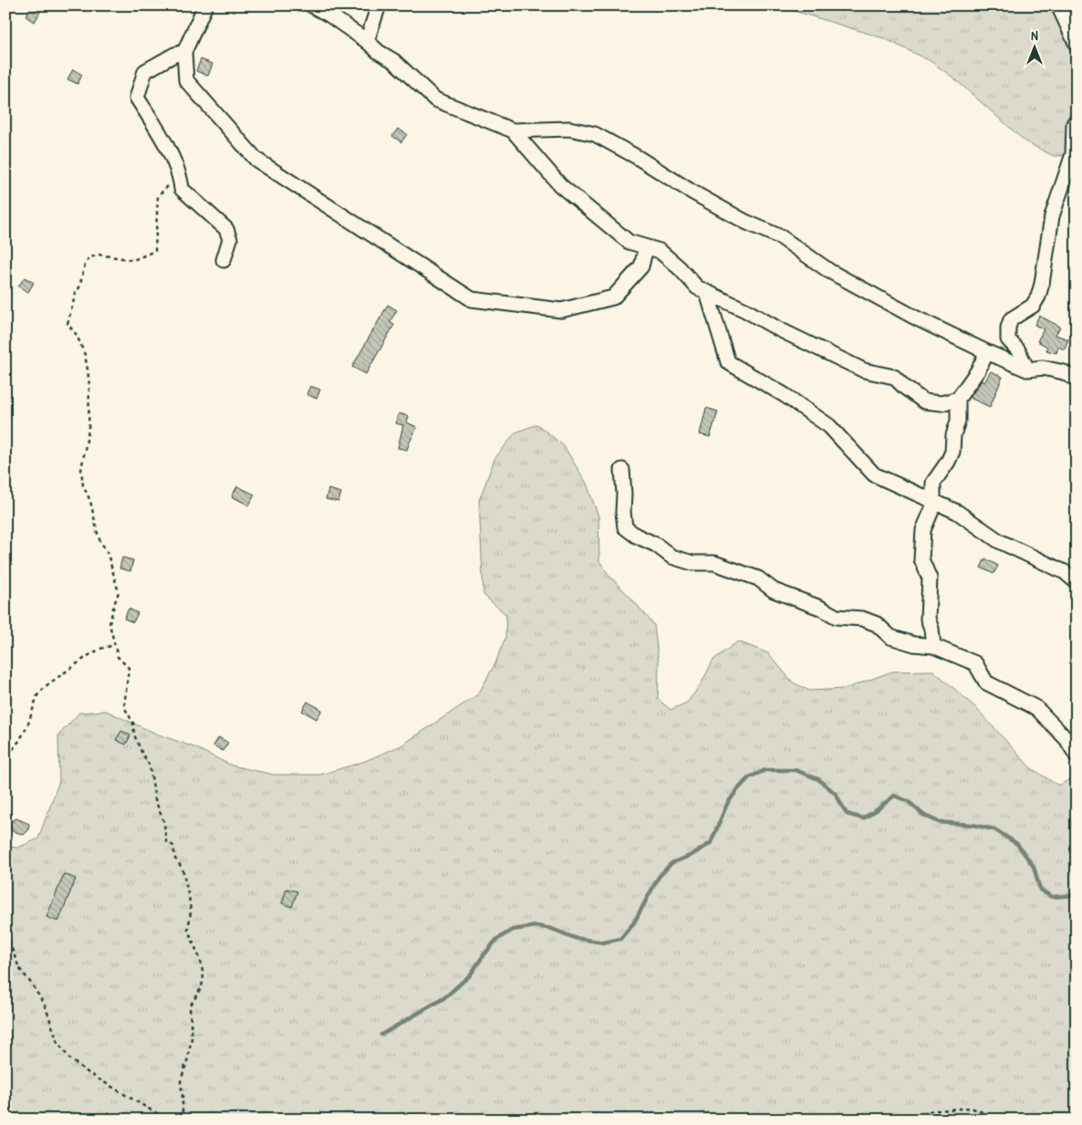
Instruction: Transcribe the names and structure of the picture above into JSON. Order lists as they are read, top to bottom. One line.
{"north":"top"}
